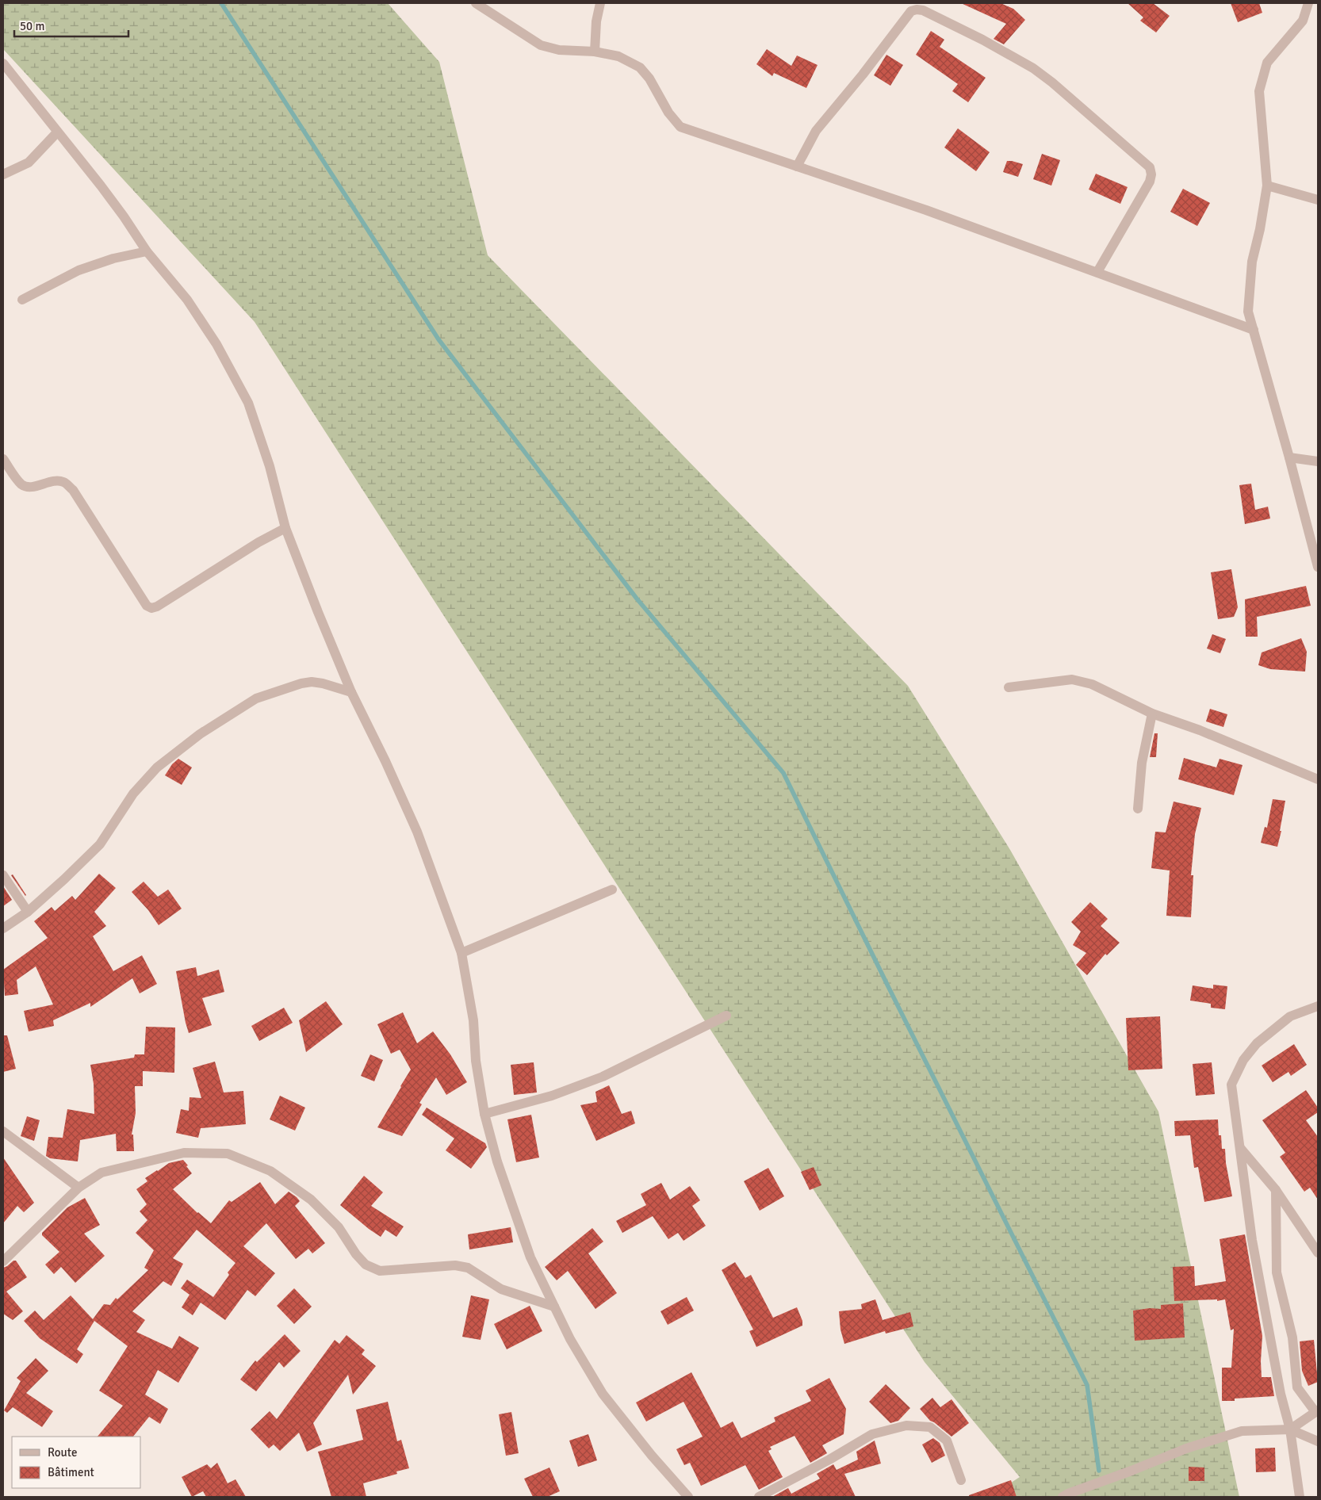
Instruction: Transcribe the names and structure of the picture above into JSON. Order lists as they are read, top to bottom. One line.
{"legend":["Route","Bâtiment"],"scale_bar":"50 m"}
